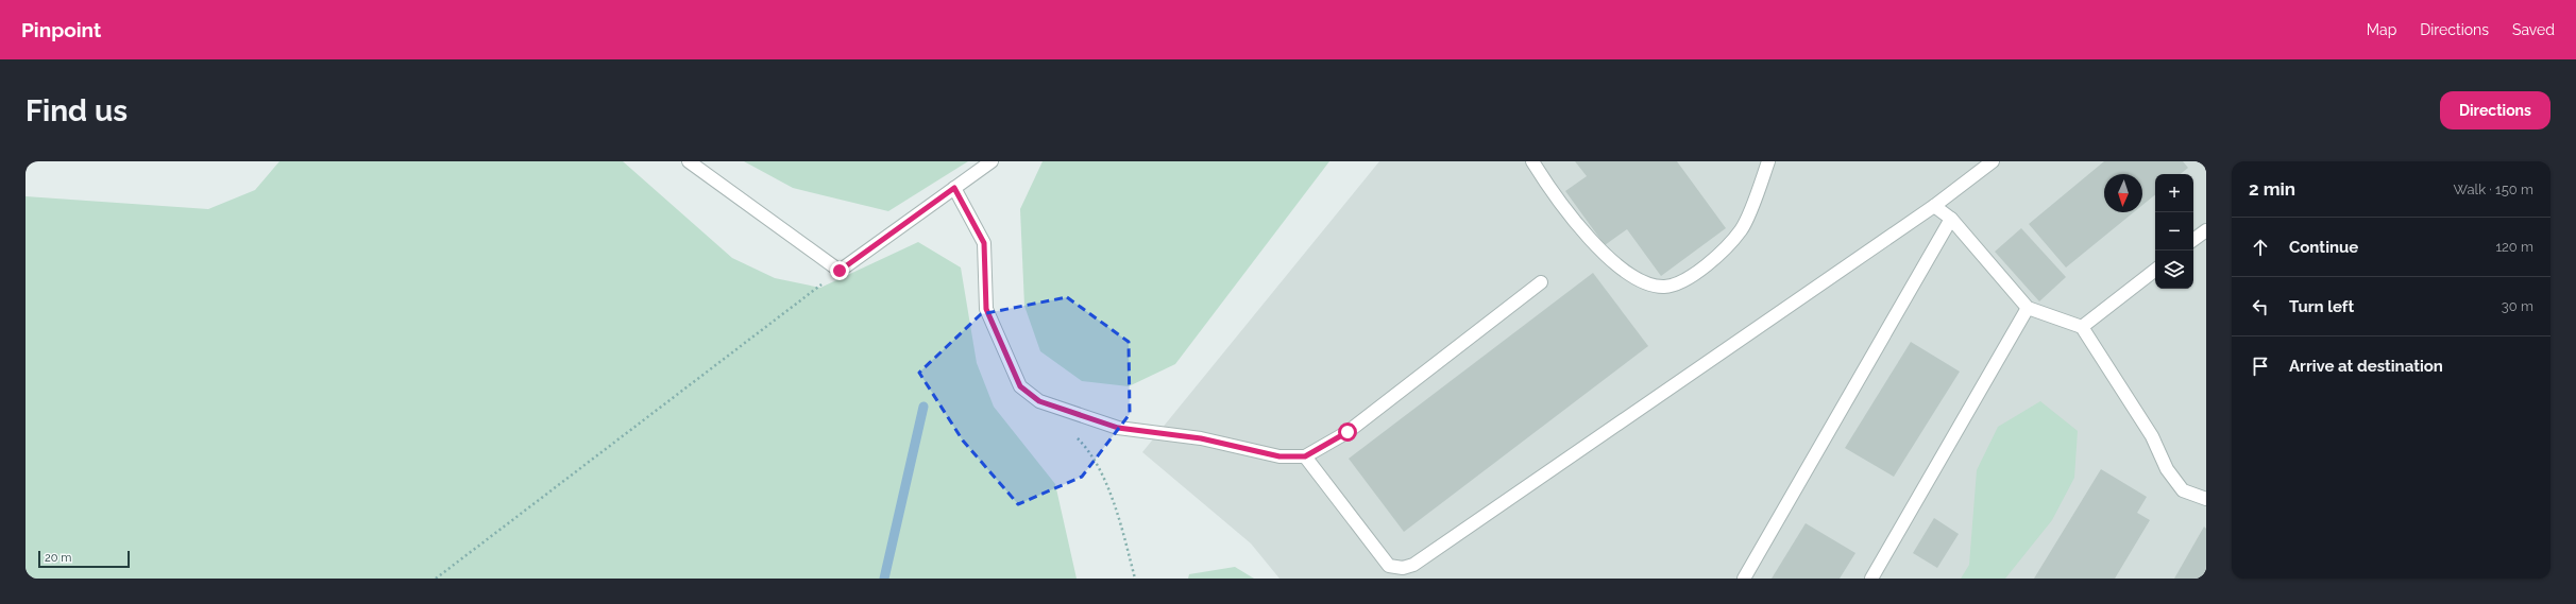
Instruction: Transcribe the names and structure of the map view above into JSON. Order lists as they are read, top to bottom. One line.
{"scale_bar":"20 m","north":"bottom","page":{"header":"Pinpoint","nav":["Map","Directions","Saved"],"buttons":"Directions","title":"Find us","heading":["2 min","Walk · 150 m"],"map_buttons":["+","−"],"list":[["Continue","120 m"],["Turn left","30 m"],"Arrive at destination"],"scale":"20 m"}}
